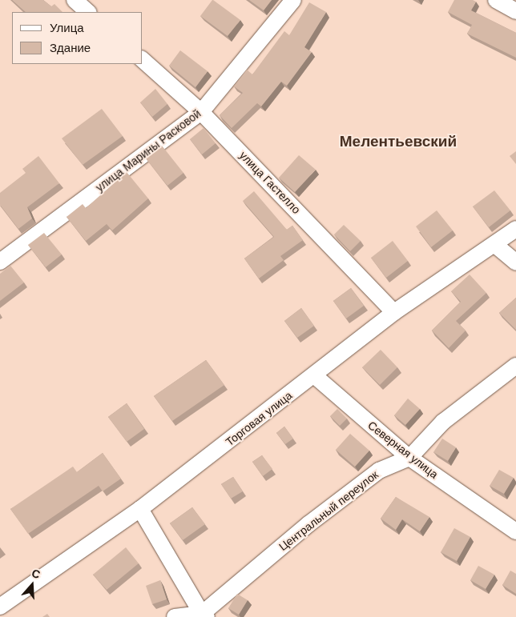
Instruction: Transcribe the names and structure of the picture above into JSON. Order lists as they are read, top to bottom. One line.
{"streets":{"street":["улица Марины Расковой","улица Гастелло","Торговая улица","Северная улица","Центральный переулок"]},"crossings":[["улица Марины Расковой","улица Гастелло"],["улица Гастелло","Торговая улица"],["Торговая улица","Северная улица"],["Северная улица","Центральный переулок"]],"districts":["Мелентьевский"],"legend":["Улица","Здание"],"north":"top"}
